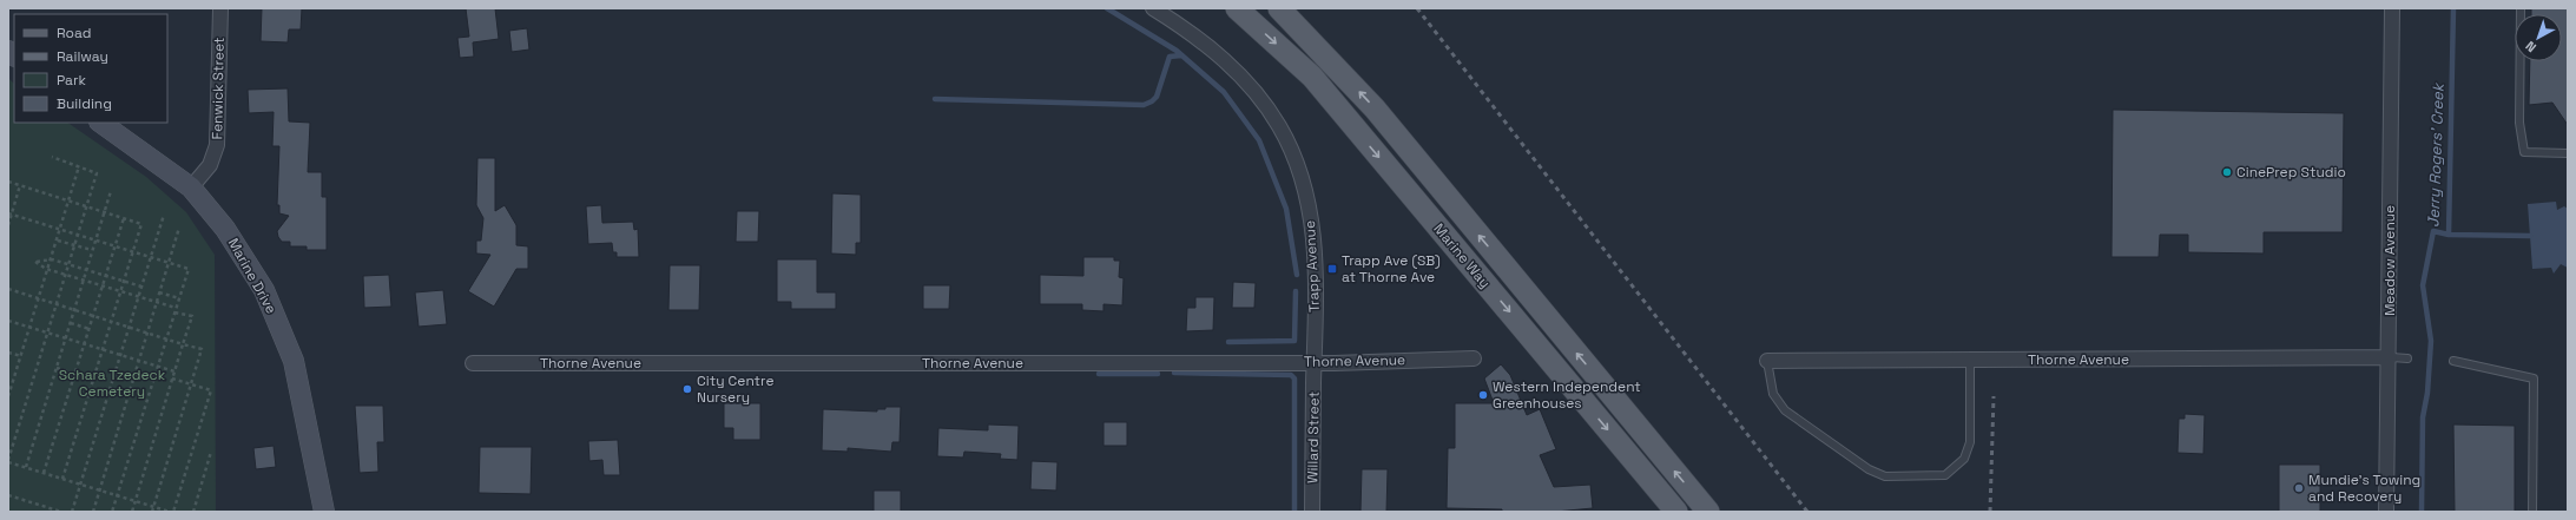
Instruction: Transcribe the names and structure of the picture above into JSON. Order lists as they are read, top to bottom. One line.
{"streets":{"main road":["Marine Way"],"street":["Fenwick Street","Meadow Avenue","Trapp Avenue","Marine Drive","Thorne Avenue","Willard Street"]},"crossings":[["Fenwick Street","Marine Drive"],["Meadow Avenue","Thorne Avenue"],["Trapp Avenue","Thorne Avenue"],["Trapp Avenue","Willard Street"],["Thorne Avenue","Willard Street"]],"water":["Jerry Rogers' Creek"],"parks":["Schara Tzedeck Cemetery"],"places":{"other":["CinePrep Studio","City Centre Nursery","Western Independent Greenhouses","Mundie's Towing and Recovery"],"transit":["Trapp Ave (SB) at Thorne Ave"]},"legend":["Road","Railway","Park","Building"],"north":"bottom left"}
